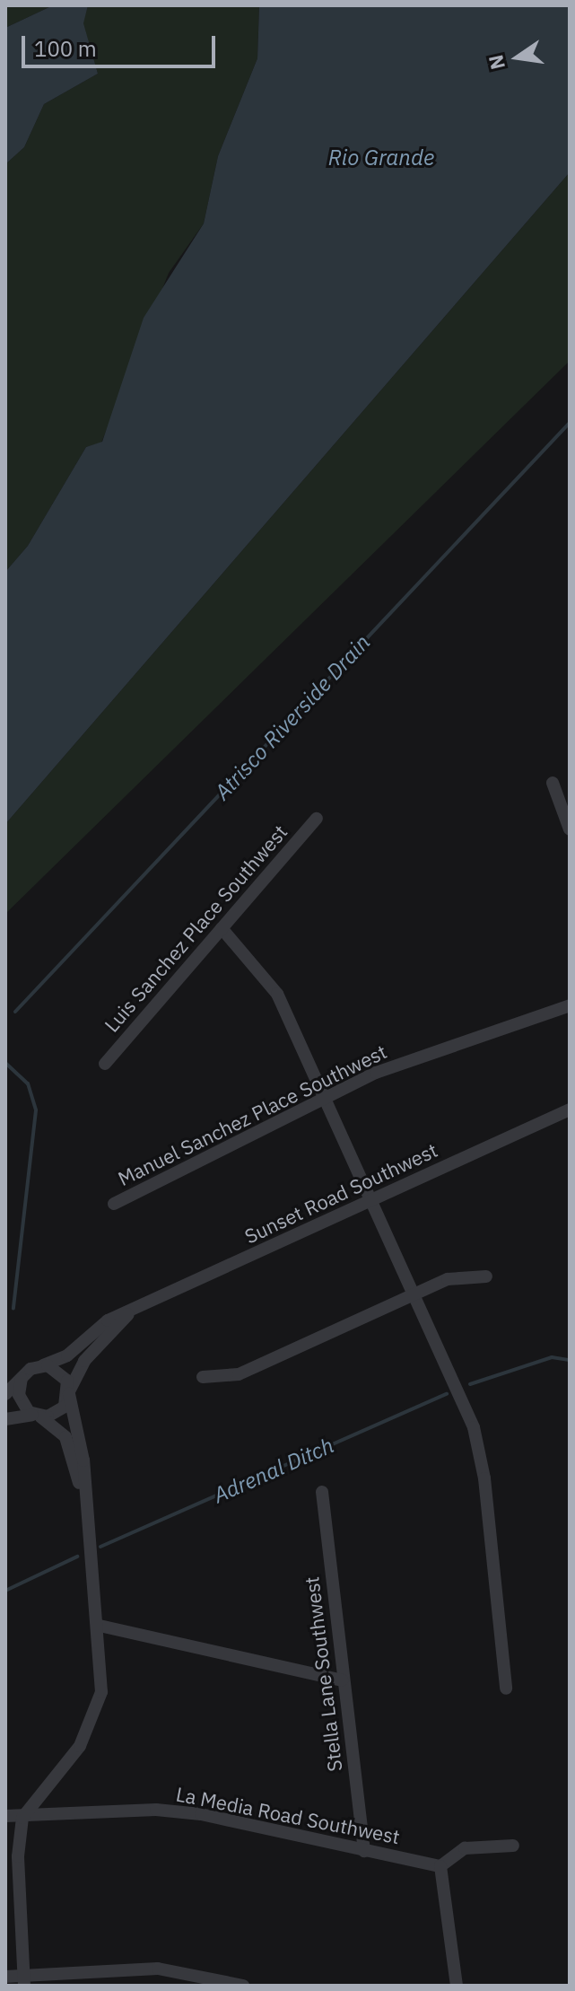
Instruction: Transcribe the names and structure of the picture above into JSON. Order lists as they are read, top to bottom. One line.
{"streets":{"street":["Luis Sanchez Place Southwest","Manuel Sanchez Place Southwest","Sunset Road Southwest","Stella Lane Southwest","La Media Road Southwest"]},"crossings":[["Stella Lane Southwest","La Media Road Southwest"]],"water":["Rio Grande","Atrisco Riverside Drain","Adrenal Ditch"],"scale_bar":"100 m","north":"left"}
